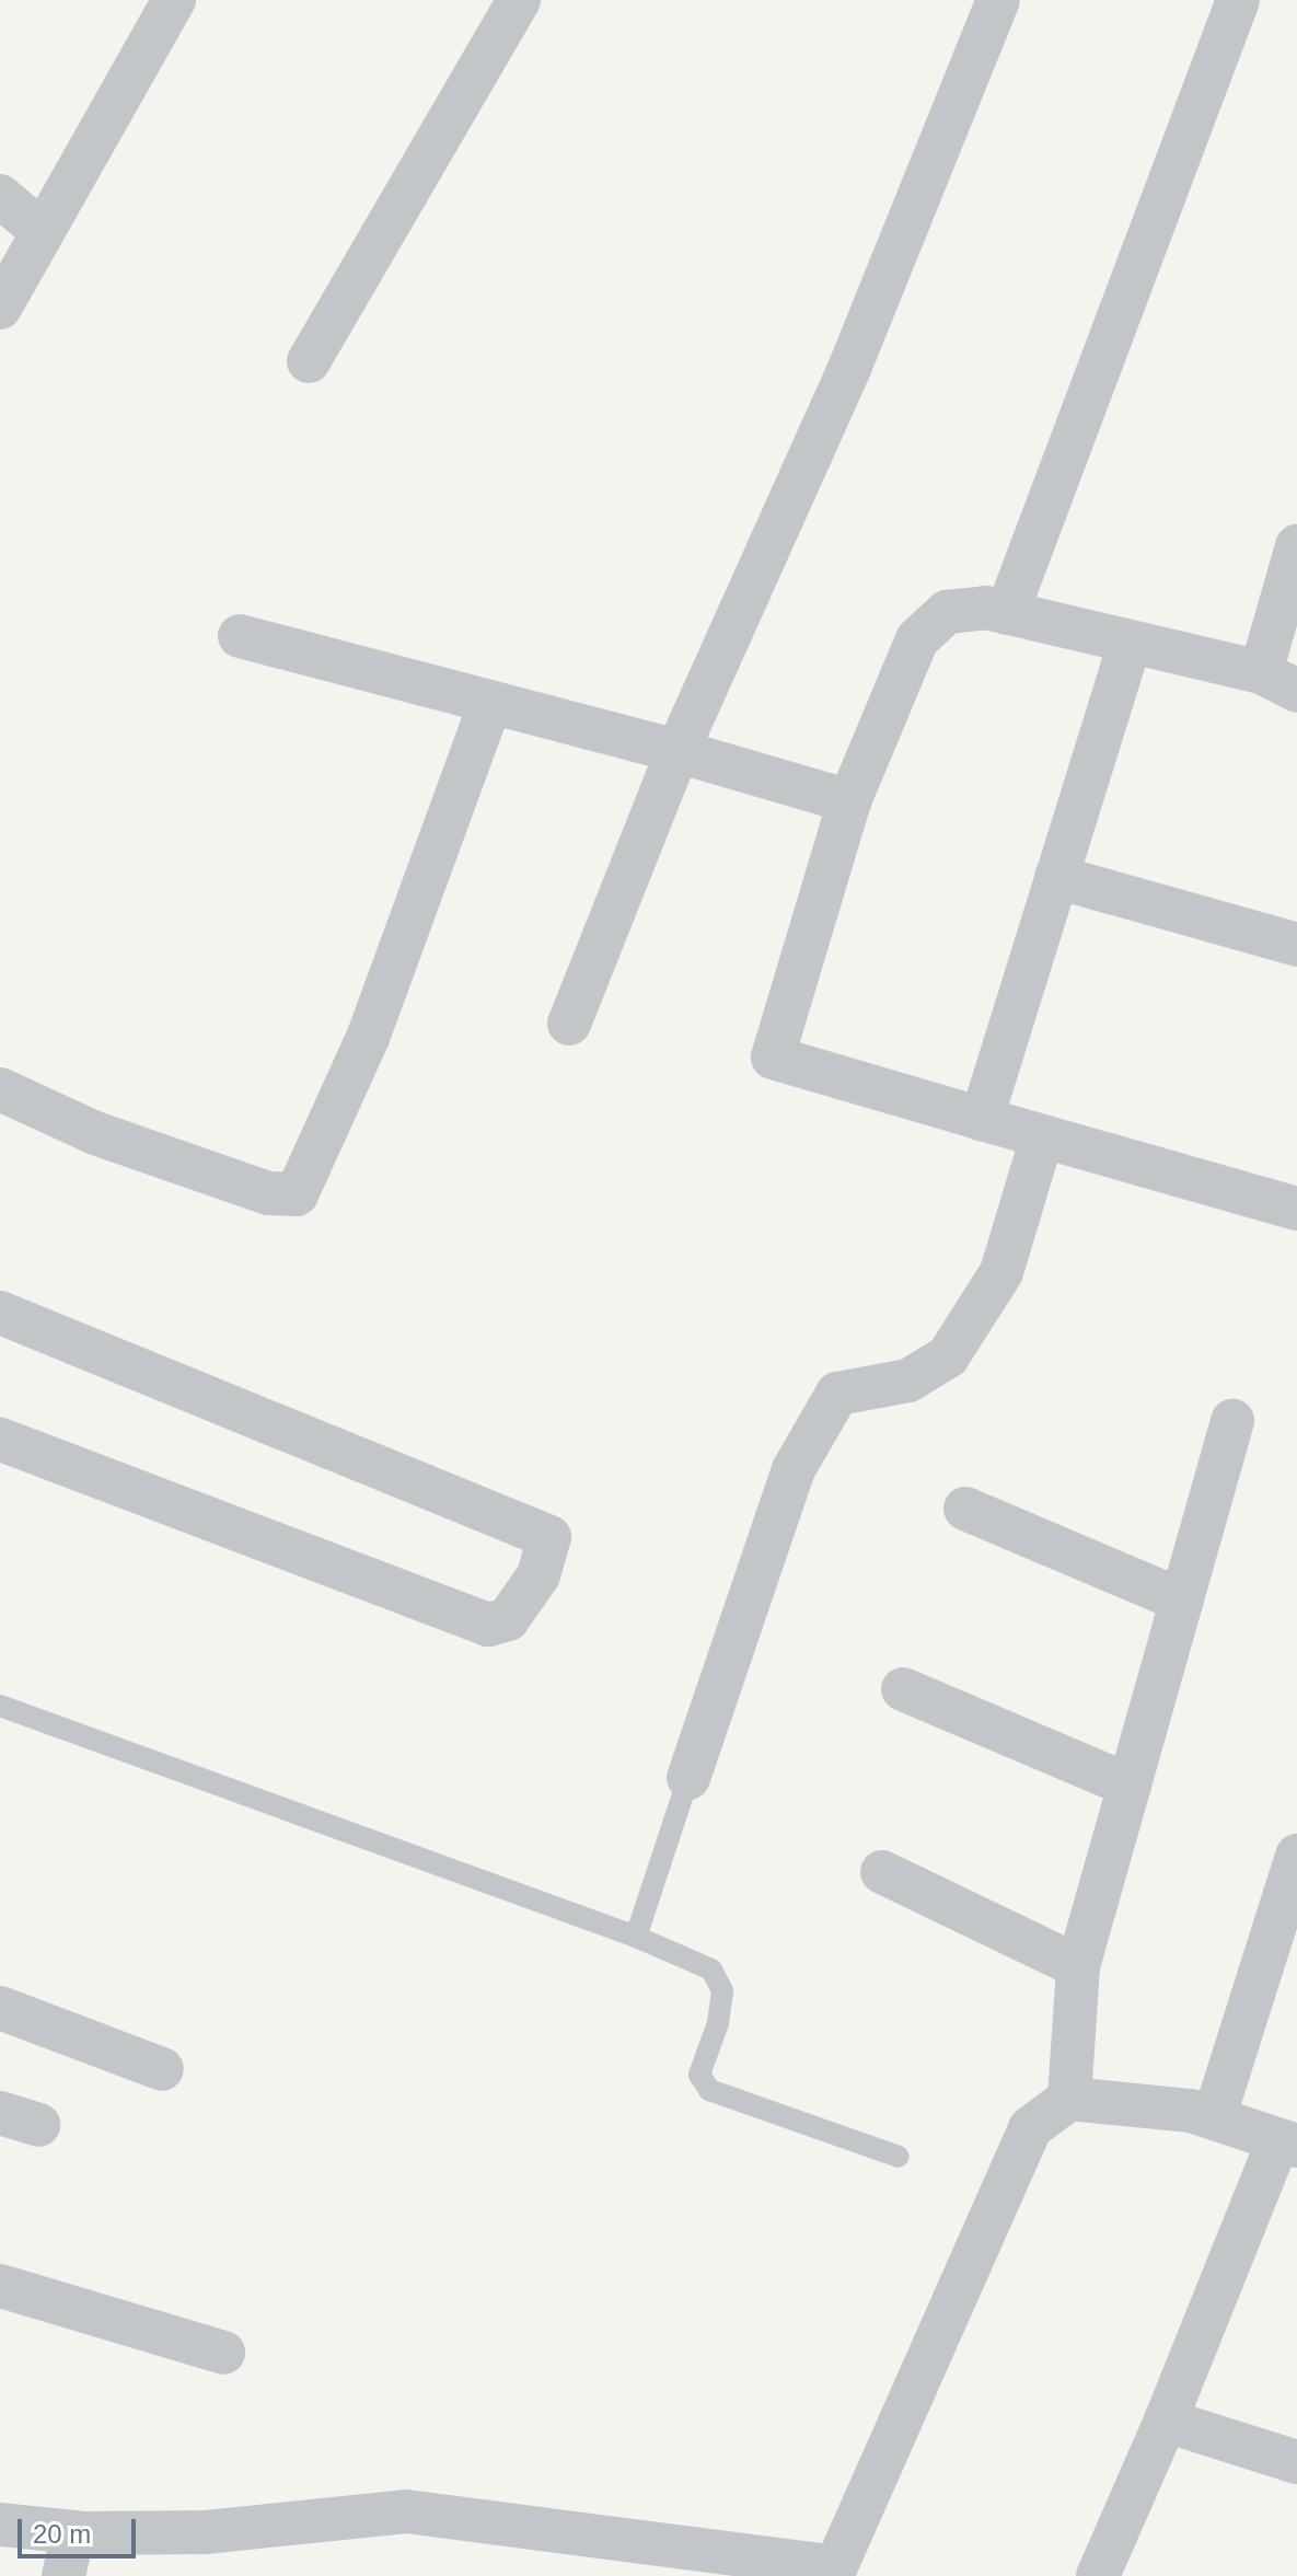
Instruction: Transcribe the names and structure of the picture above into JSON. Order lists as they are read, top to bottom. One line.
{"scale_bar":"20 m"}
